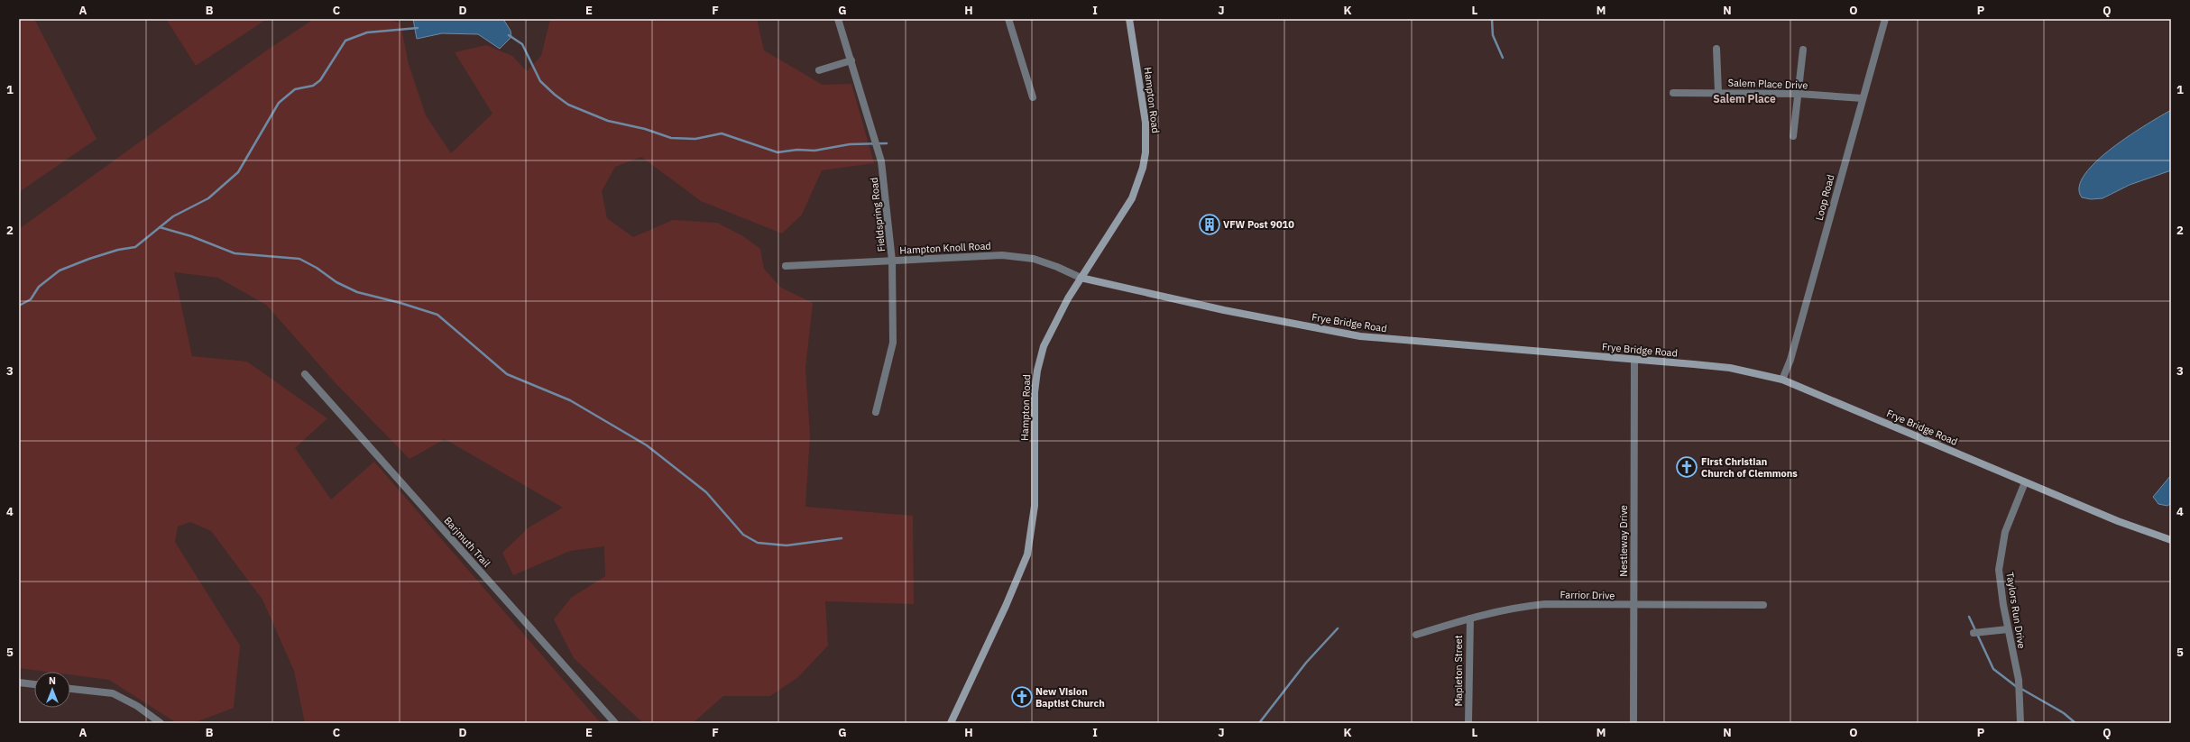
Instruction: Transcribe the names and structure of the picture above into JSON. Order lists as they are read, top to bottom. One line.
{"streets":{"street":["Salem Place Drive","Hampton Road","Loop Road","Fieldspring Road","Hampton Knoll Road","Frye Bridge Road","Nestleway Drive","Barjmuth Trail","Farrior Drive","Taylors Run Drive","Mapleton Street"]},"crossings":[["Salem Place Drive","Loop Road"],["Hampton Road","Hampton Knoll Road"],["Hampton Road","Frye Bridge Road"],["Loop Road","Frye Bridge Road"],["Fieldspring Road","Hampton Knoll Road"],["Hampton Knoll Road","Frye Bridge Road"],["Frye Bridge Road","Nestleway Drive"],["Frye Bridge Road","Taylors Run Drive"],["Nestleway Drive","Farrior Drive"],["Farrior Drive","Mapleton Street"]],"districts":["Salem Place"],"places":{"building":["VFW Post 9010"],"church":["First Christian Church of Clemmons","New Vision Baptist Church"]},"north":"top","grid":{"columns":["A","B","C","D","E","F","G","H","I","J","K","L","M","N","O","P","Q"],"rows":["1","2","3","4","5"]}}
